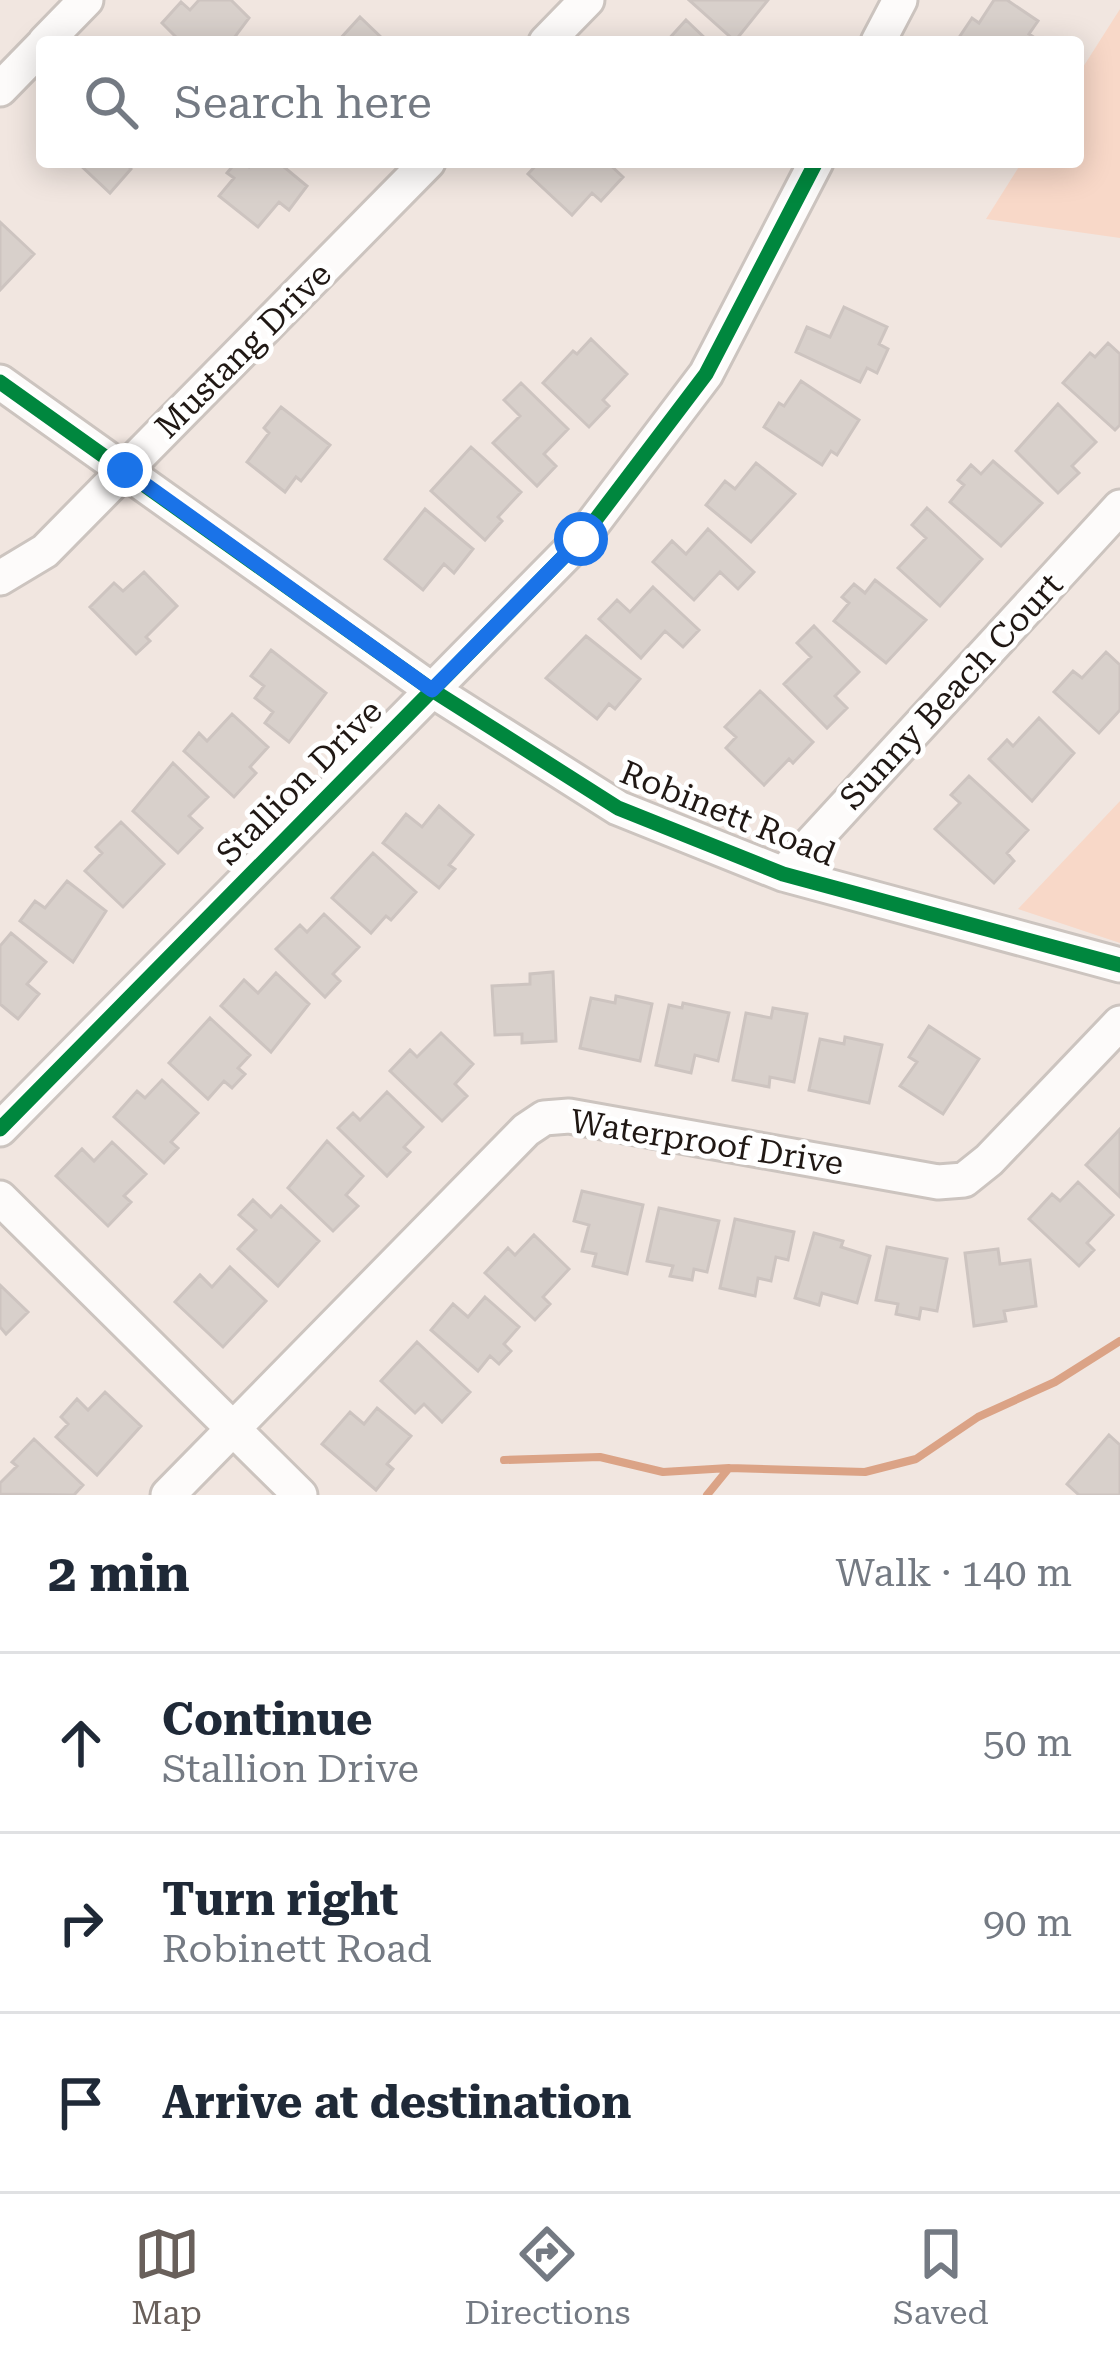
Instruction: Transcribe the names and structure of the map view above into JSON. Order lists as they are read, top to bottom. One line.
{"streets":{"street":["Mustang Drive","Sunny Beach Court","Stallion Drive","Robinett Road","Waterproof Drive"]},"crossings":[["Mustang Drive","Robinett Road"],["Sunny Beach Court","Robinett Road"],["Stallion Drive","Robinett Road"]],"page":{"search":"Search here","heading":["2 min","Walk · 140 m"],"list":[["Continue","Stallion Drive","50 m"],["Turn right","Robinett Road","90 m"],"Arrive at destination"],"nav":["Map","Directions","Saved"]}}
